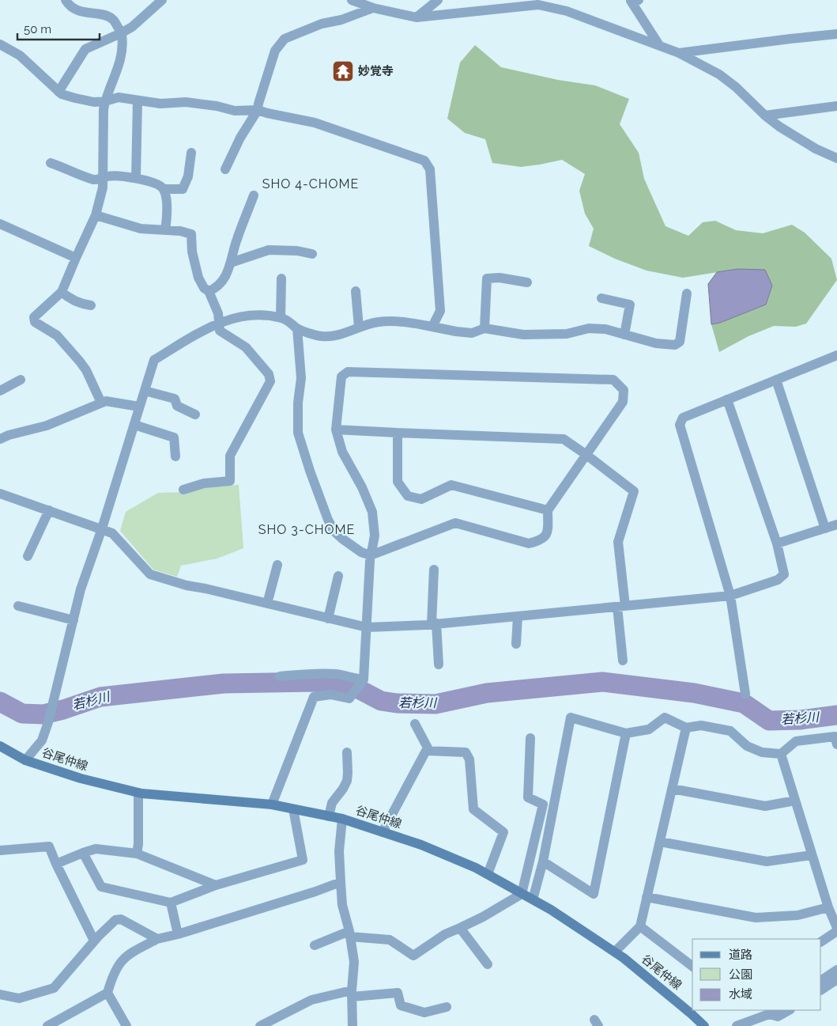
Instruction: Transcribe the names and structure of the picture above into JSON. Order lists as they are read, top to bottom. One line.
{"streets":{"main road":["谷尾仲線"]},"districts":["SHO 4-CHOME","SHO 3-CHOME"],"water":["若杉川"],"places":{"temple":["妙覚寺"]},"legend":["道路","公園","水域"],"scale_bar":"50 m"}
